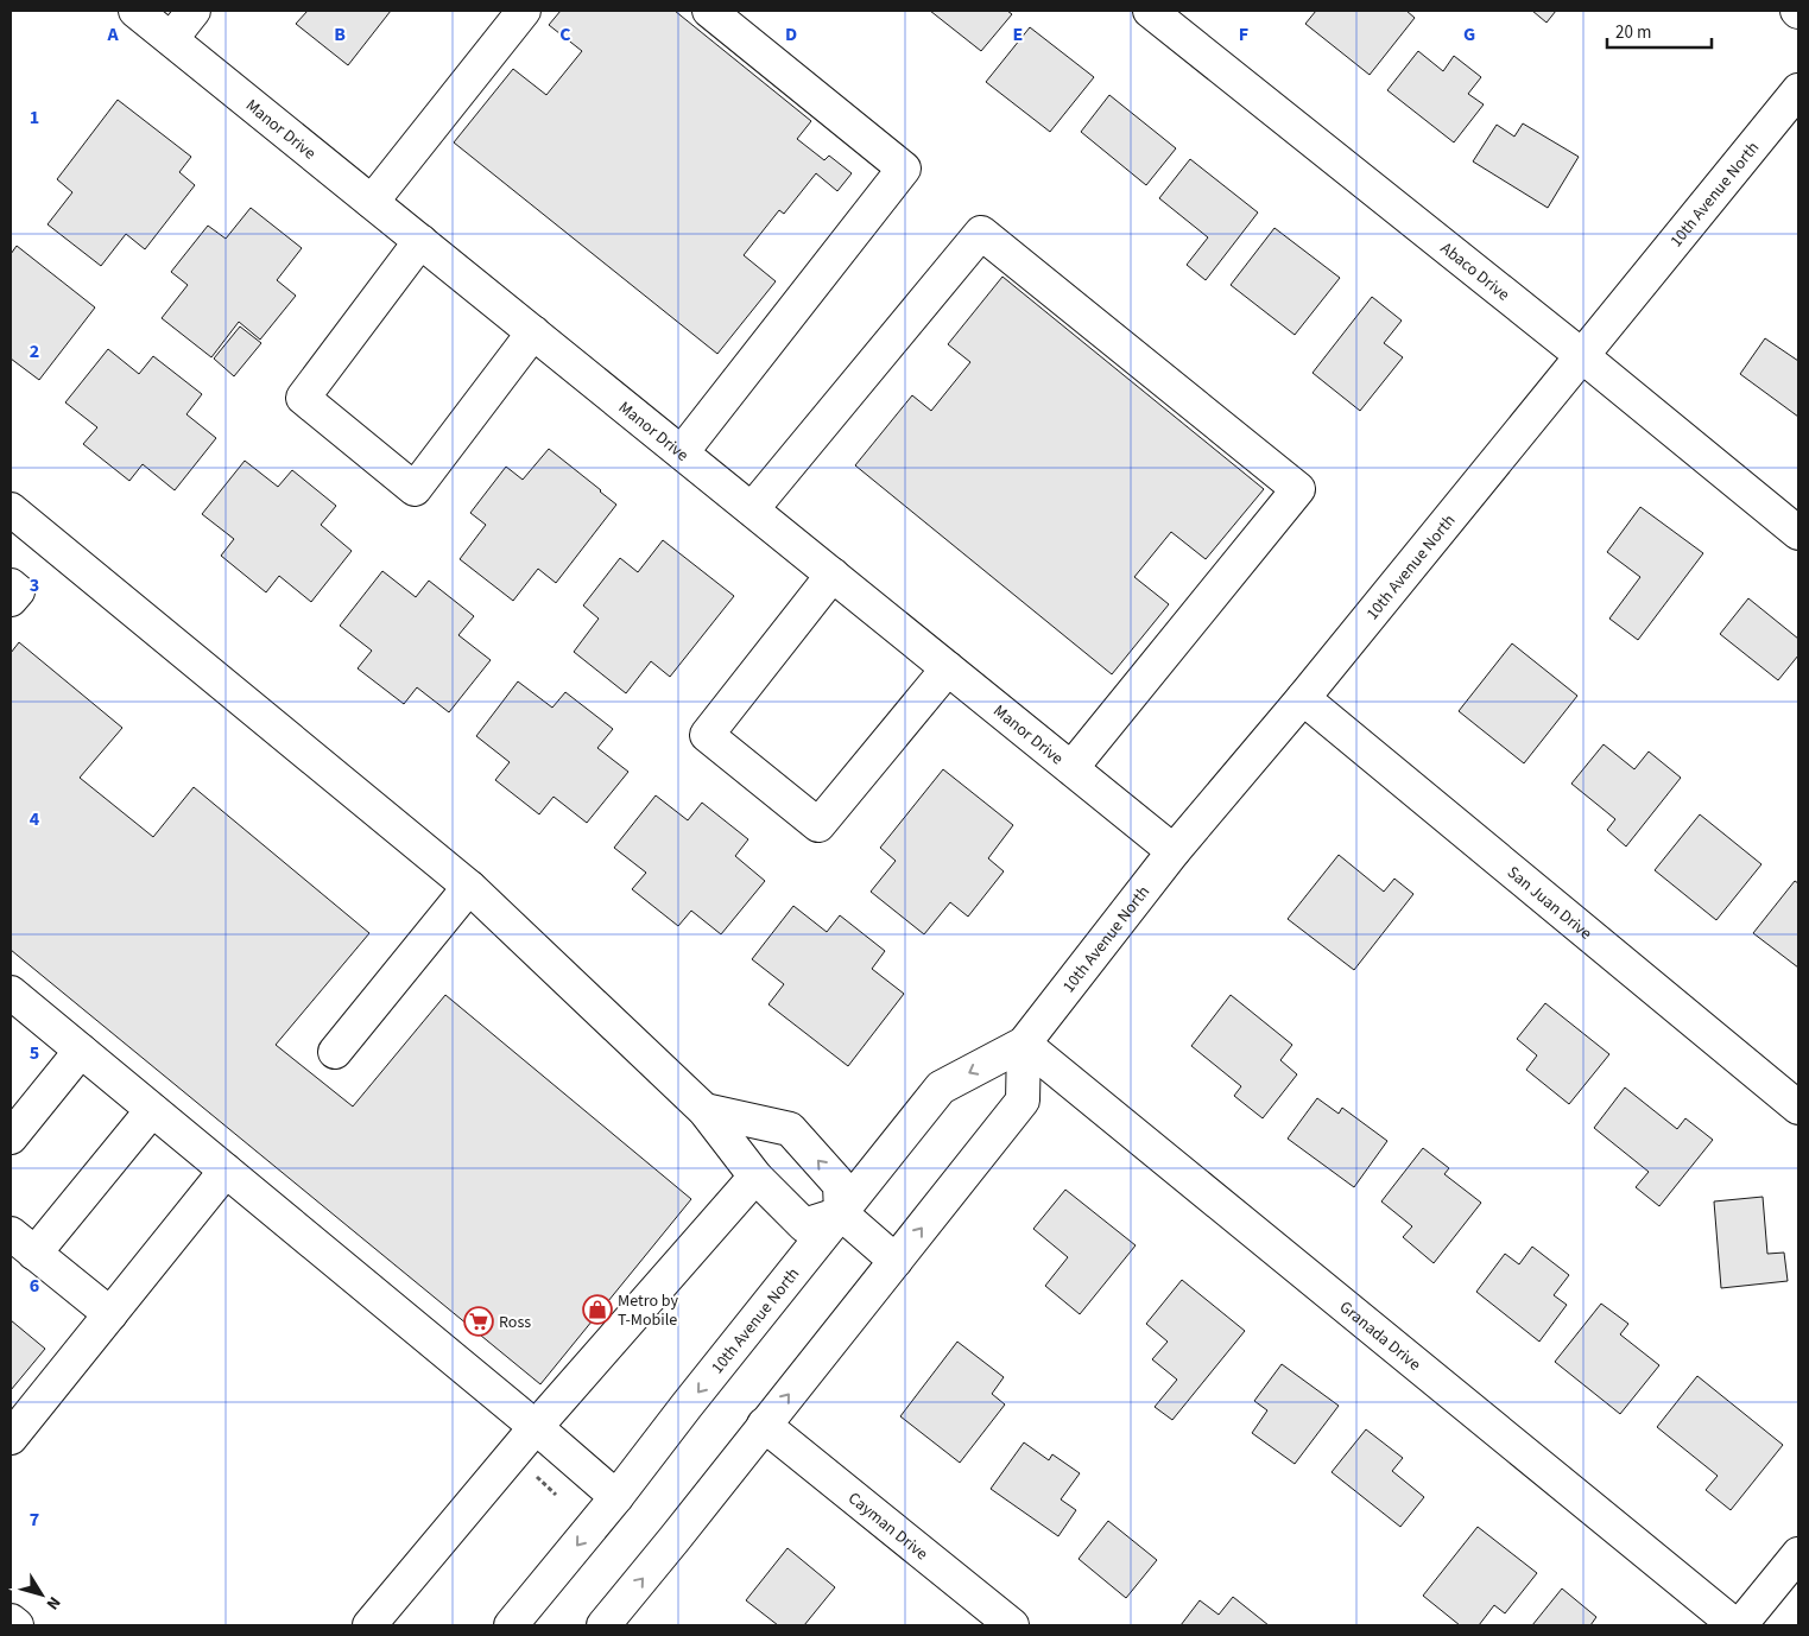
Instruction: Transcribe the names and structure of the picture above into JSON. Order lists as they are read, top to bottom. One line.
{"streets":{"street":["Manor Drive","10th Avenue North","Abaco Drive","San Juan Drive","Granada Drive","Cayman Drive"]},"crossings":[["Manor Drive","10th Avenue North"],["10th Avenue North","Abaco Drive"],["10th Avenue North","San Juan Drive"],["10th Avenue North","Granada Drive"]],"places":{"shop":["Metro by T-Mobile"],"supermarket":["Ross"]},"scale_bar":"20 m","north":"bottom right","grid":{"columns":["A","B","C","D","E","F","G"],"rows":["1","2","3","4","5","6","7"]}}
